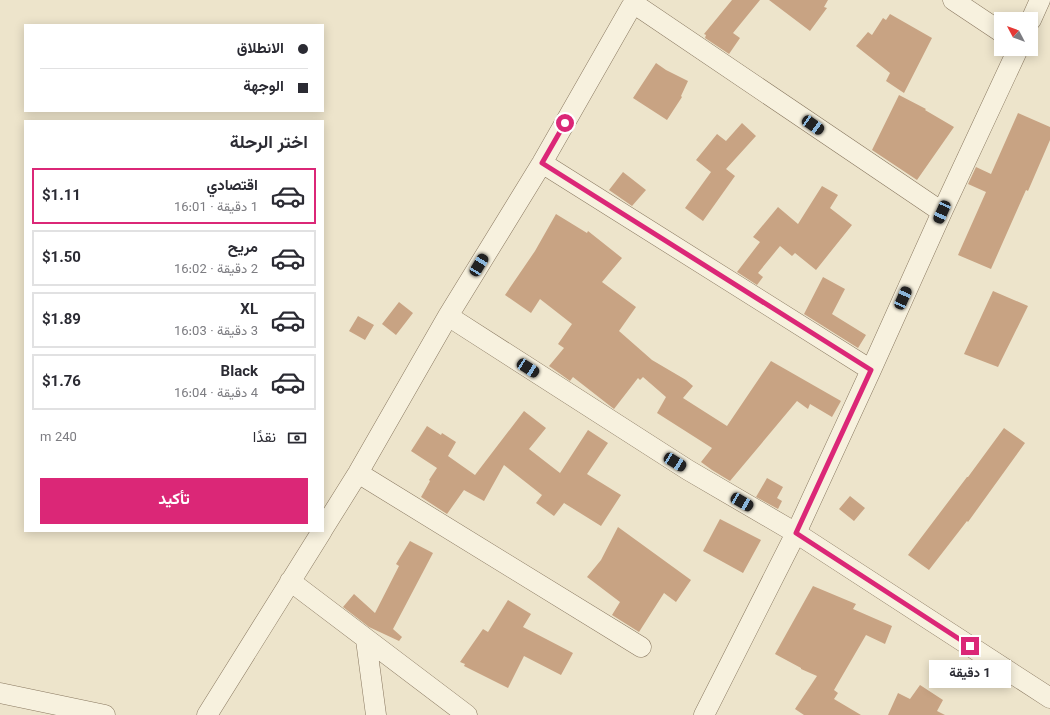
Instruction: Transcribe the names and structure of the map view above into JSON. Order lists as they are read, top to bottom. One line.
{"north":"top left","page":{"banner":["الانطلاق","الوجهة"],"heading":"اختر الرحلة","list":[{"name":"اقتصادي","note":"1 دقيقة · 16:01","value":"$1.11"},{"name":"مريح","note":"2 دقيقة · 16:02","value":"$1.50"},{"name":"XL","note":"3 دقيقة · 16:03","value":"$1.89"},{"name":"Black","note":"4 دقيقة · 16:04","value":"$1.76"}],"pay":["نقدًا","240 m"],"buttons":"تأكيد","bubble":"1 دقيقة"}}
